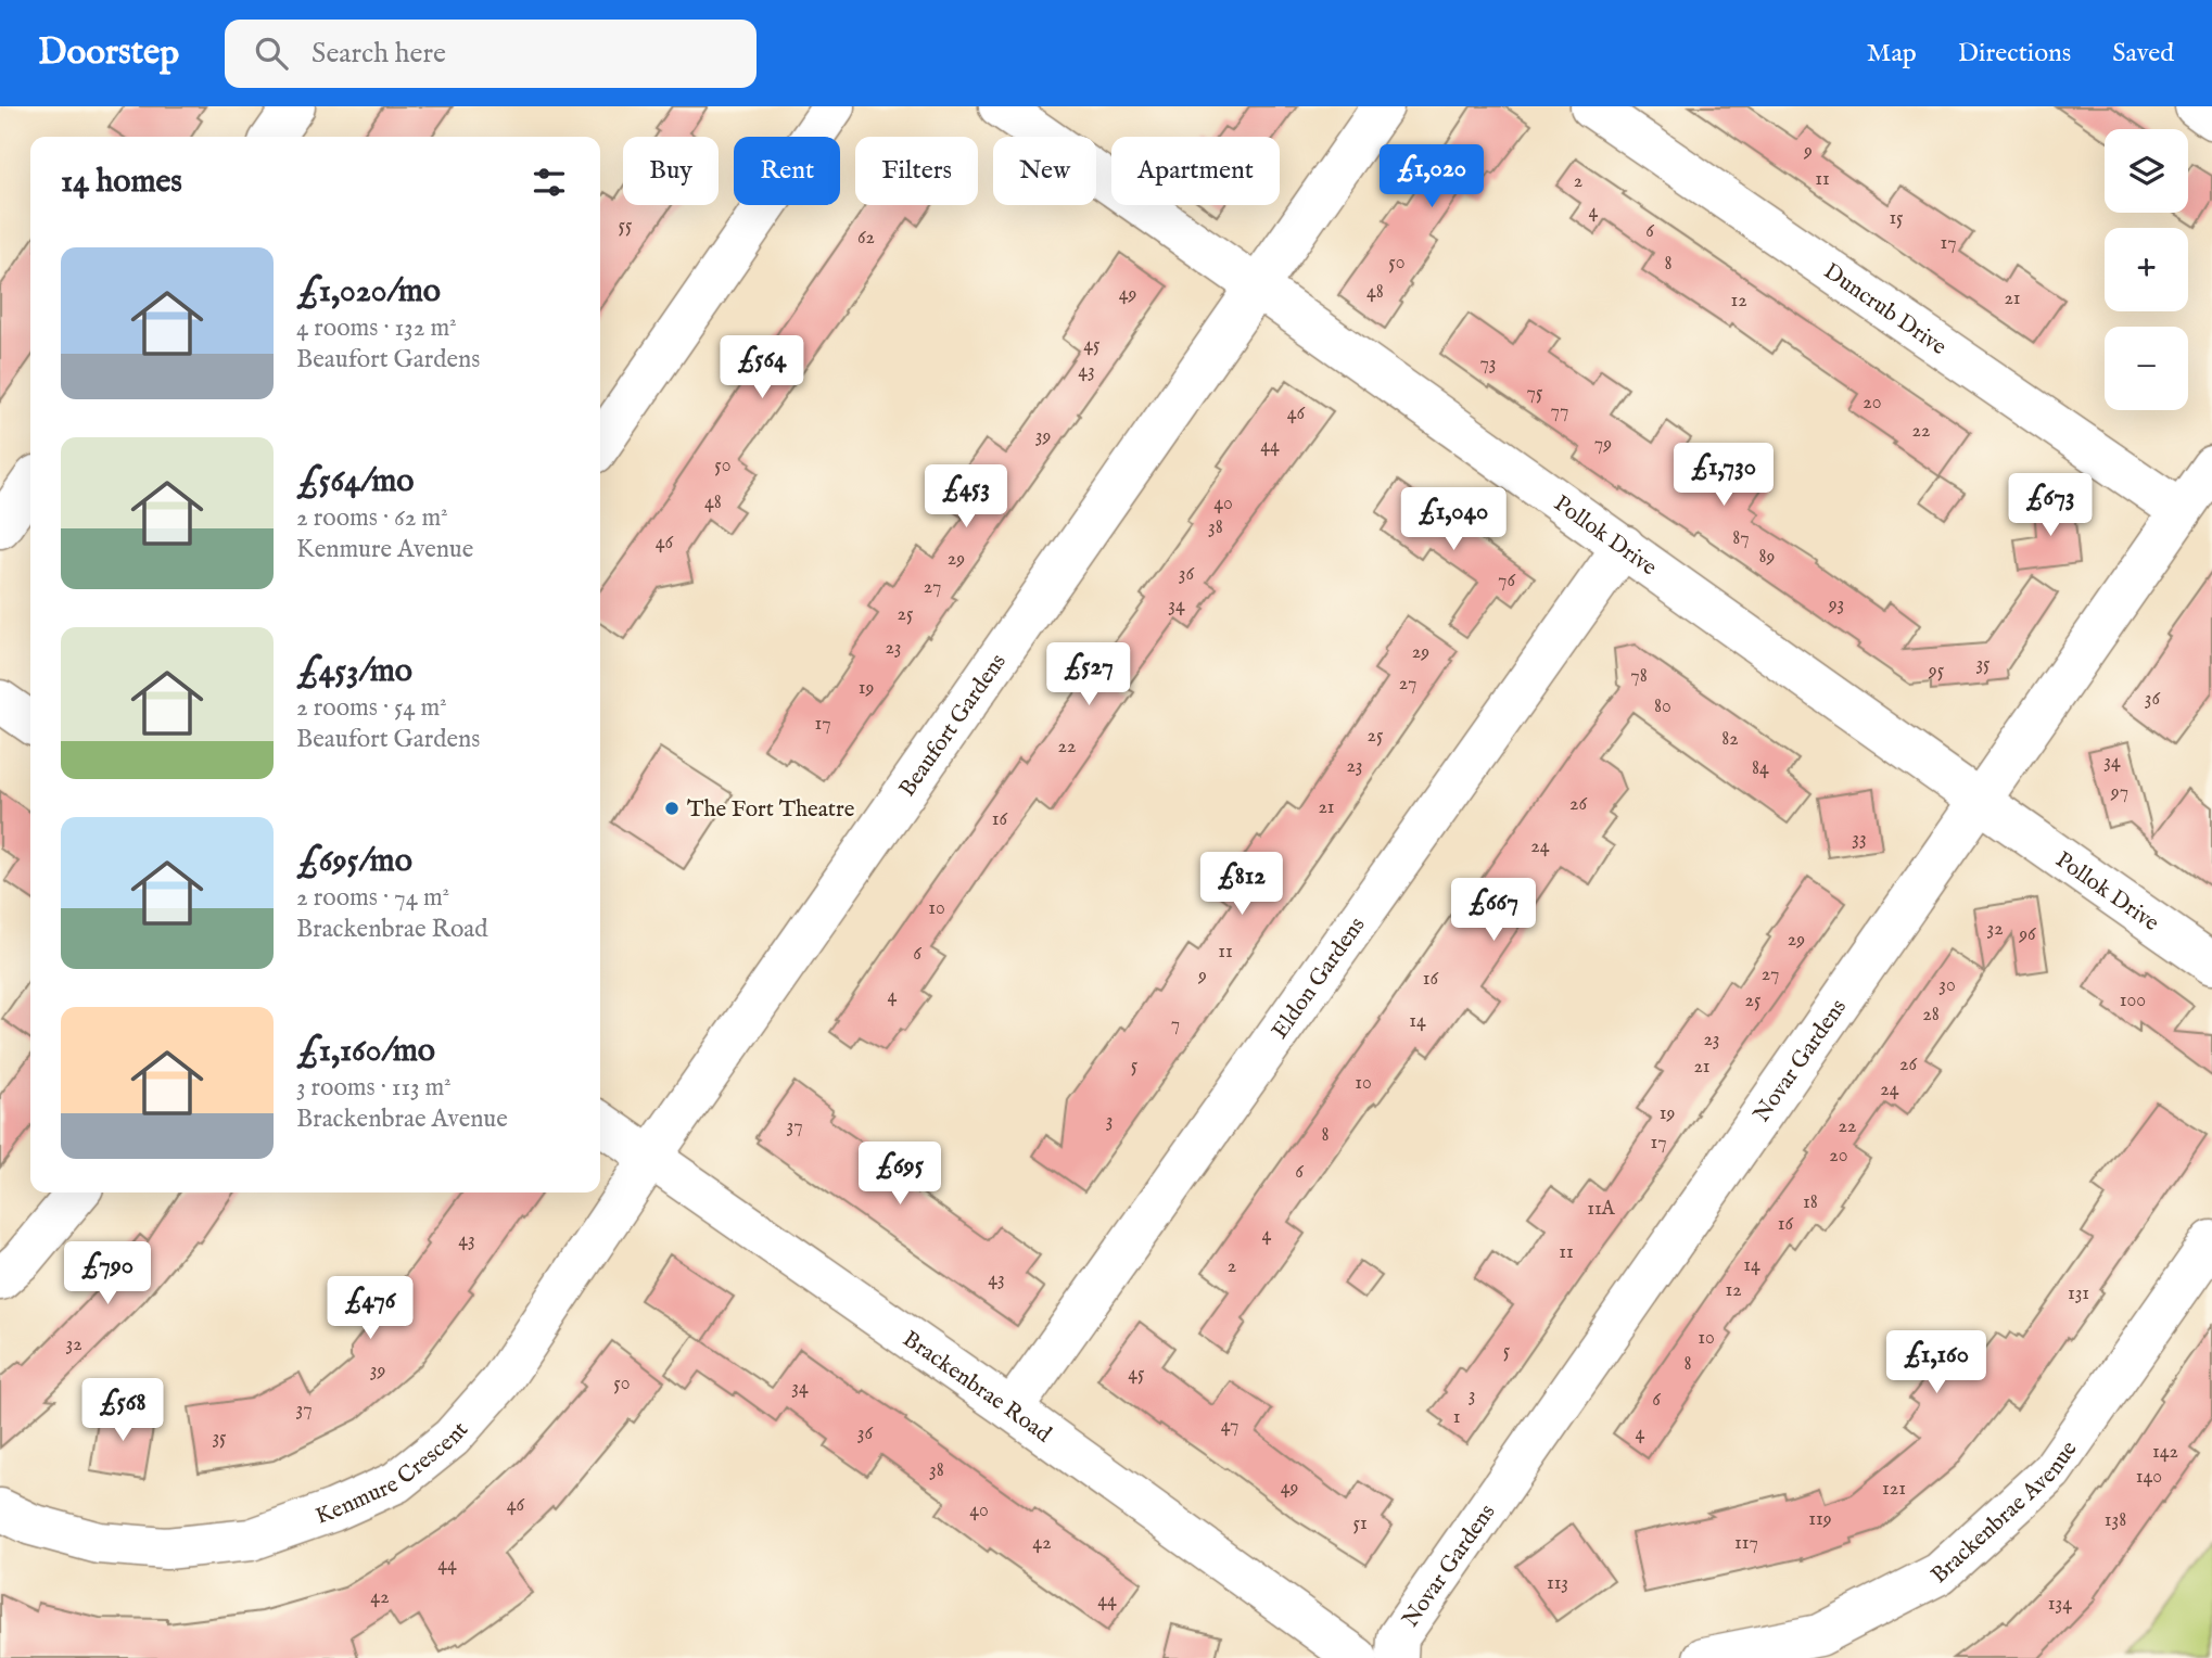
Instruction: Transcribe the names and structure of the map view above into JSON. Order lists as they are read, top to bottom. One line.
{"streets":{"street":["Duncrub Drive","Pollok Drive","Beaufort Gardens","Eldon Gardens","Novar Gardens","Brackenbrae Road","Kenmure Crescent","Brackenbrae Avenue"]},"crossings":[["Duncrub Drive","Novar Gardens"],["Pollok Drive","Beaufort Gardens"],["Pollok Drive","Eldon Gardens"],["Pollok Drive","Novar Gardens"],["Beaufort Gardens","Brackenbrae Road"],["Beaufort Gardens","Kenmure Crescent"],["Eldon Gardens","Brackenbrae Road"],["Brackenbrae Road","Kenmure Crescent"]],"places":["The Fort Theatre"],"house_numbers":["9","11","2","4","15","55","6","62","17","50","8","48","49","21","12","45","73","43","75","20","77","46","22","39","79","44","50","48","40","38","87","46","89","29","36","76","27","93","34","25","23","29","35","95","78","27","19","36","80","17","25","82","22","34","23","84","97","26","21","16","33","24","10","32","96","29","11","6","27","9","16","30","4","25","100","28","14","7","23","26","5","21","10","24","19","3","37","22","8","17","20","6","18","11A","16","4","43","11","14","2","43","12","131","10","32","5","8","39","45","50","34","3","6","37","1","47","36","4","35","142","38","140","49","121","46","40","119","138","51","42","117","44","113","42","44","134"],"page":{"header":"Doorstep","search":"Search here","nav":["Map","Directions","Saved"],"map_buttons":["+","−"],"chip":["Buy","Rent","Filters","New","Apartment"],"heading":"14 homes","price":["£1,020","£564","£1,730","£453","£673","£1,040","£527","£812","£667","£695","£790","£476","£1,160","£568"],"list":[{"name":"£1,020/mo","note":"4 rooms · 132 m² · Beaufort Gardens"},{"name":"£564/mo","note":"2 rooms · 62 m² · Kenmure Avenue"},{"name":"£453/mo","note":"2 rooms · 54 m² · Beaufort Gardens"},{"name":"£695/mo","note":"2 rooms · 74 m² · Brackenbrae Road"},{"name":"£1,160/mo","note":"3 rooms · 113 m² · Brackenbrae Avenue"}]}}
